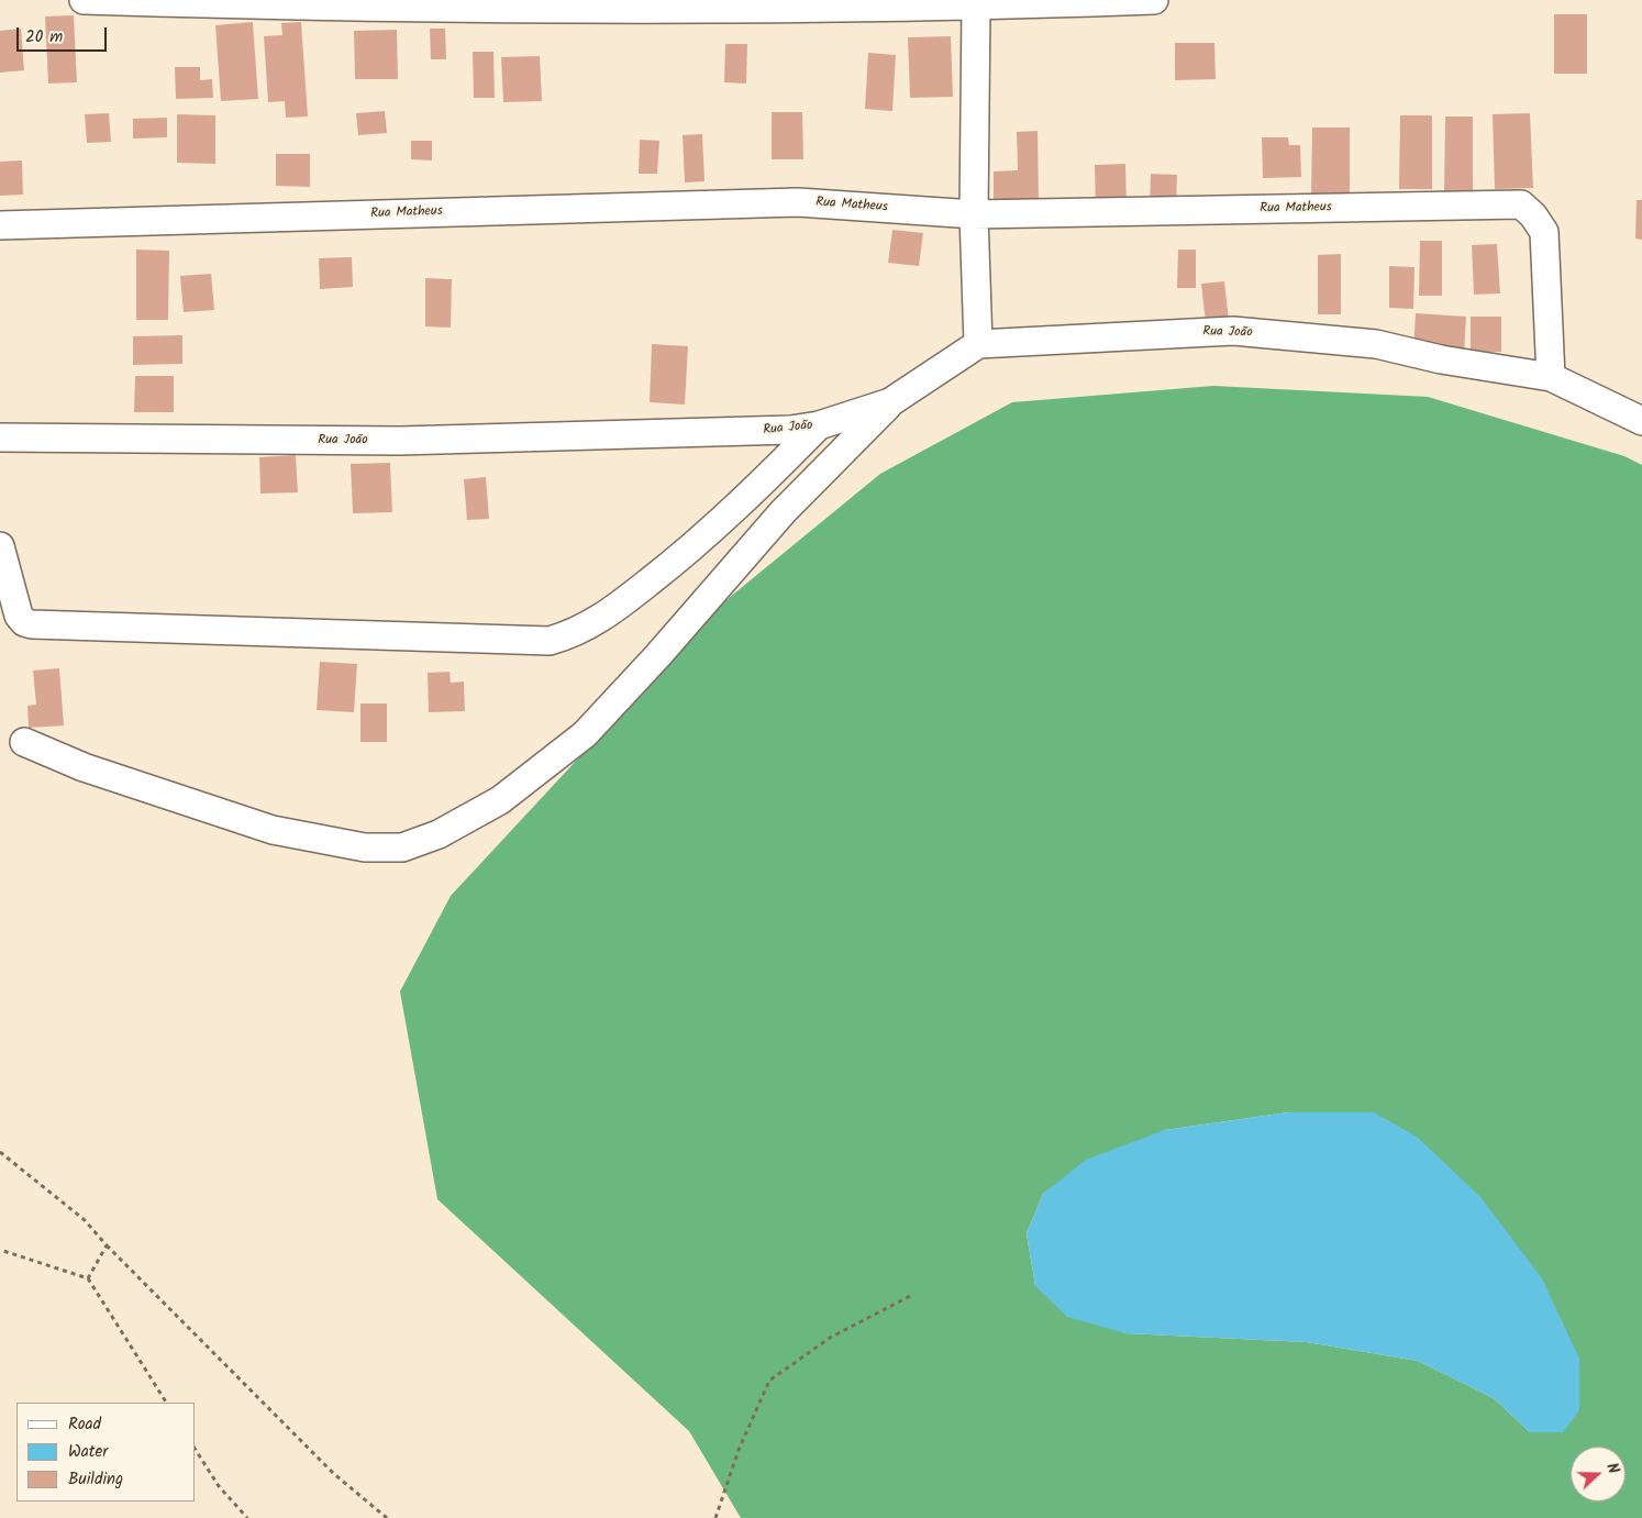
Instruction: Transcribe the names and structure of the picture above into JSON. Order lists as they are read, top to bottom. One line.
{"streets":{"street":["Rua Matheus","Rua João"]},"crossings":[["Rua Matheus","Rua João"]],"legend":["Road","Water","Building"],"scale_bar":"20 m","north":"right"}
